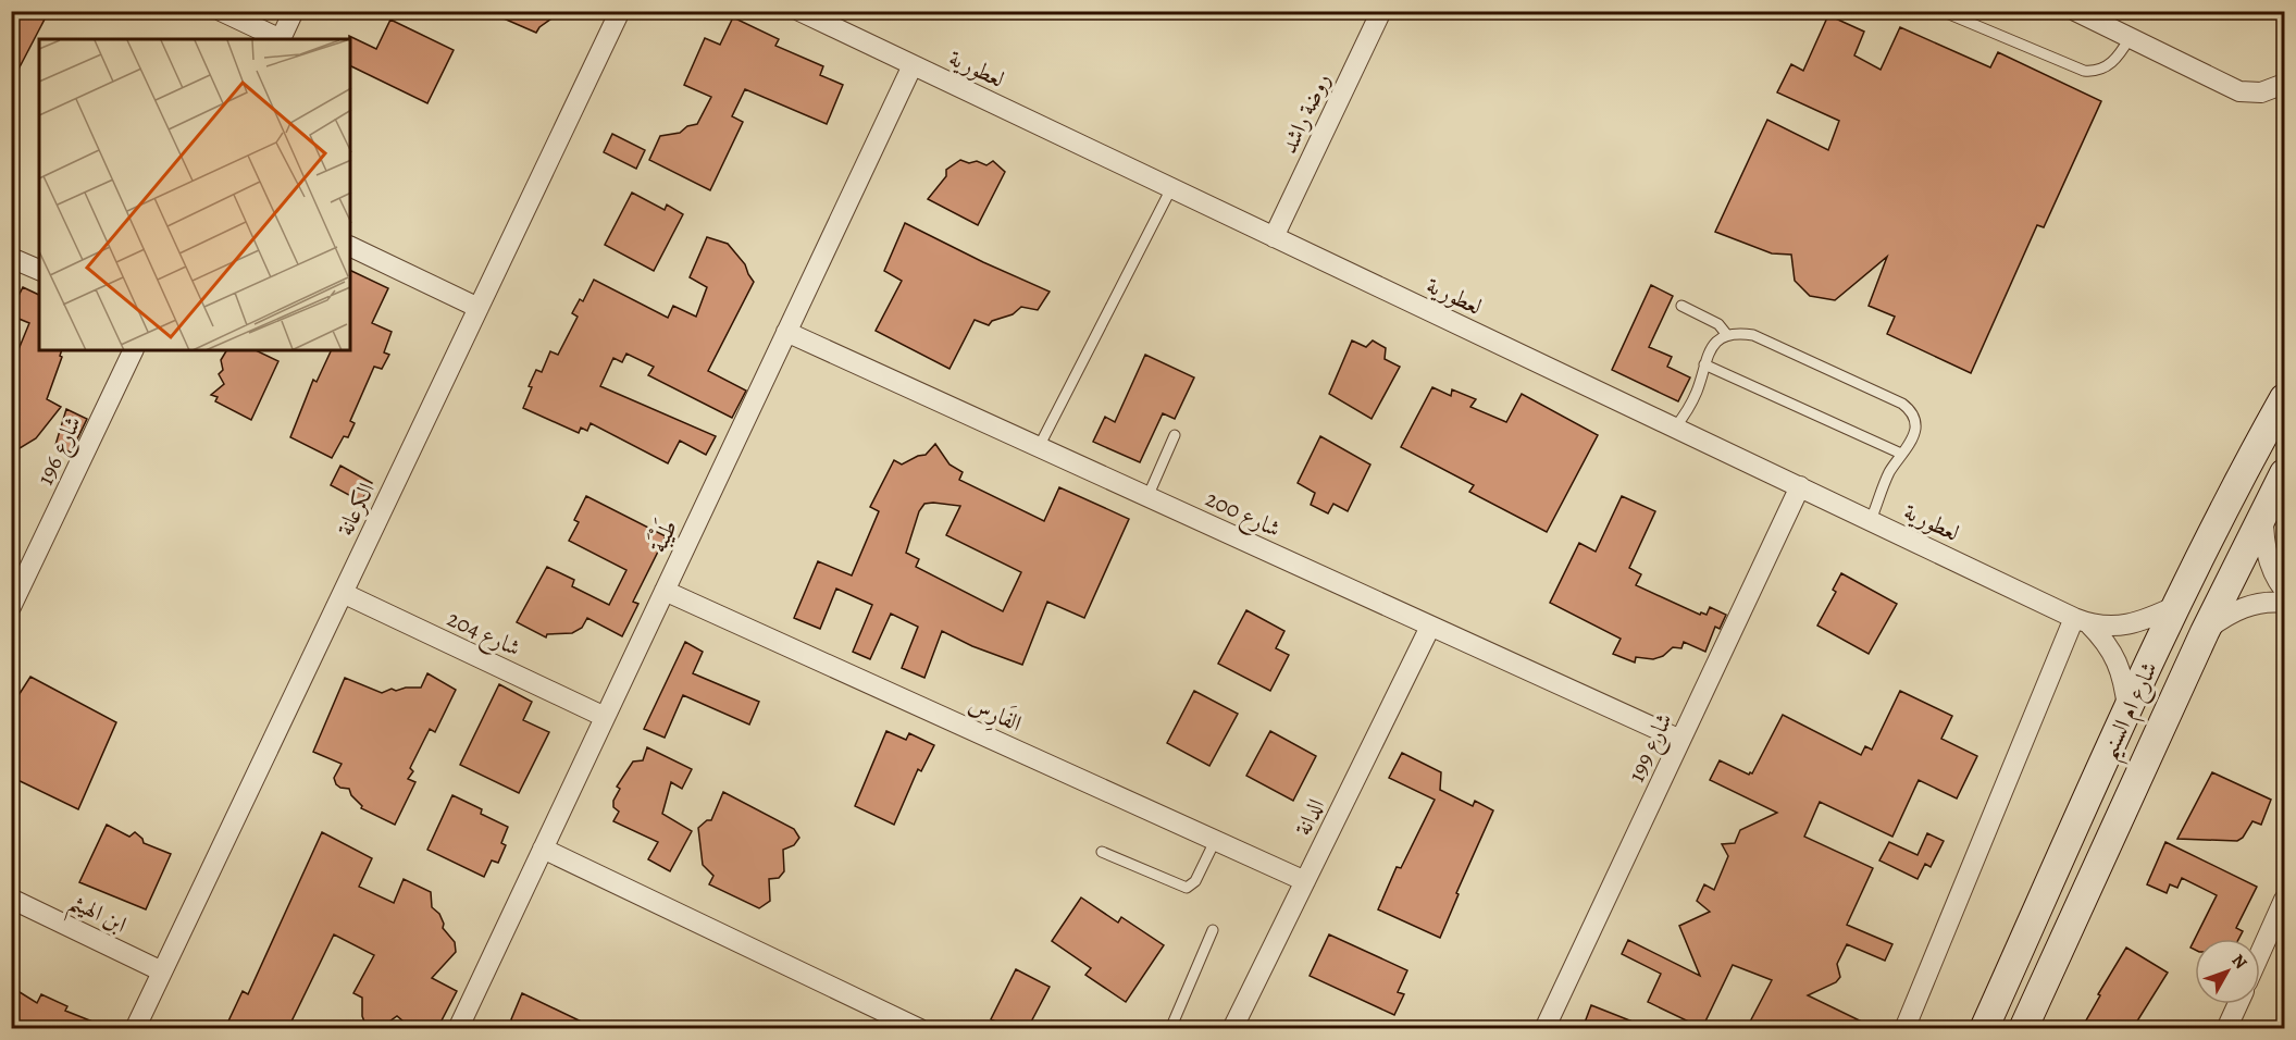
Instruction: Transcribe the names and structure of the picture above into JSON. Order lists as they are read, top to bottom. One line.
{"streets":{"main road":["شارع ام السنيم"],"street":["لعطورية","روضة راشد","شارع 196","الكرعانة","شارع 200","طَيْبَة","شارع 204","الفَارِس","شارع 199","الدانة","ابن الهيثم"]},"crossings":[["لعطورية","روضة راشد"],["لعطورية","طَيْبَة"],["لعطورية","شارع ام السنيم"],["لعطورية","شارع 199"],["الكرعانة","شارع 204"],["الكرعانة","ابن الهيثم"],["شارع 200","طَيْبَة"],["شارع 200","شارع 199"],["شارع 200","الدانة"],["طَيْبَة","شارع 204"],["طَيْبَة","الفَارِس"],["الفَارِس","الدانة"]],"north":"top right"}
